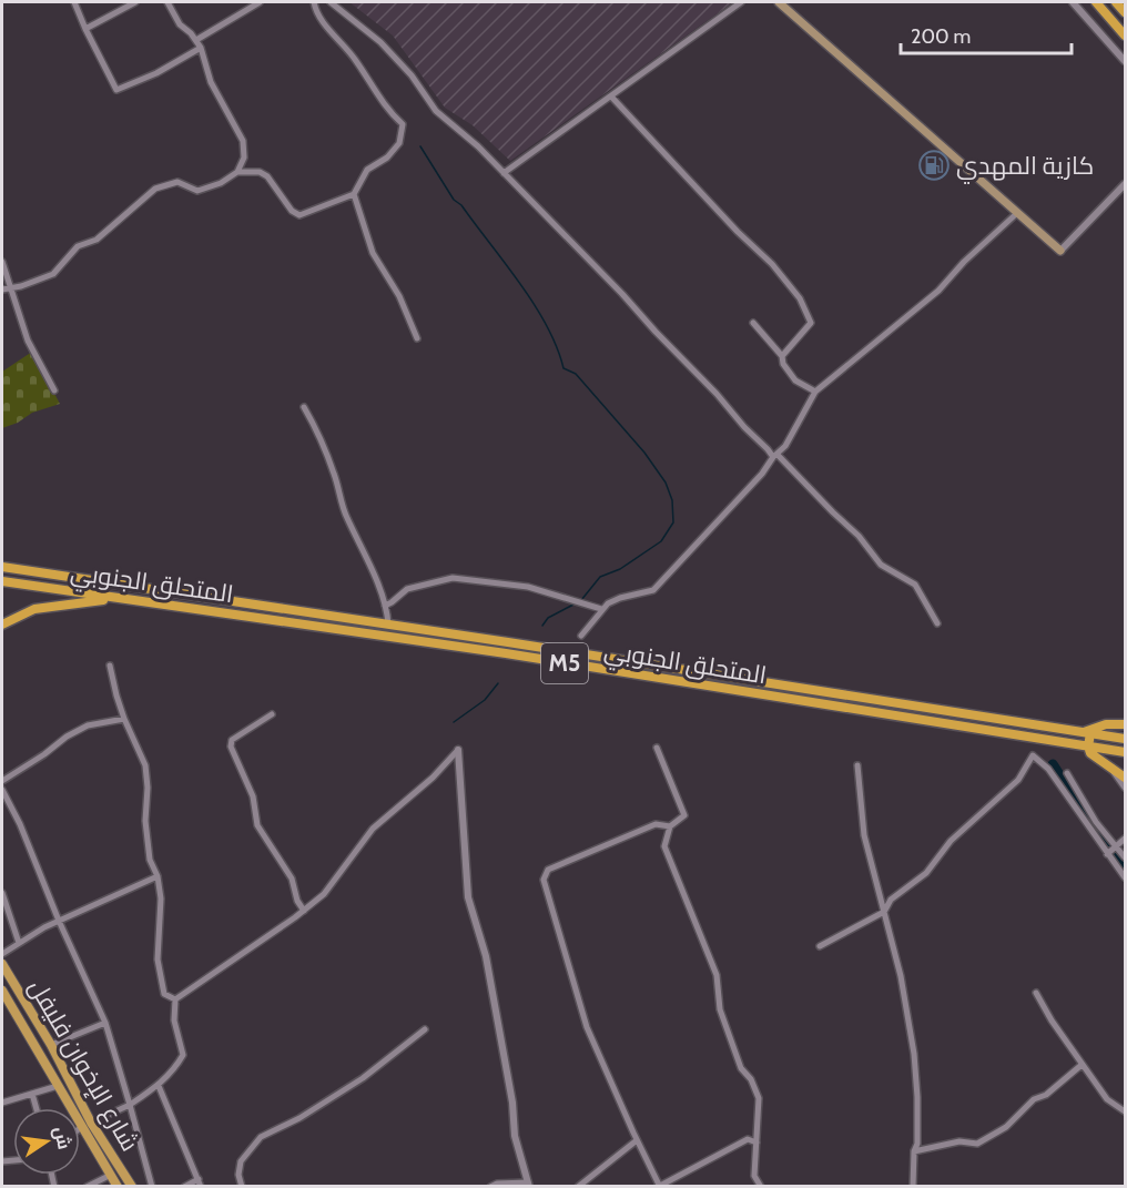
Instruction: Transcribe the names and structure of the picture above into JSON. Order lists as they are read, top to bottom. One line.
{"streets":{"highway":["المتحلق الجنوبي","M5"],"main road":["شارع الإخوان فليفل"]},"places":{"fuel station":["كازية المهدي"]},"scale_bar":"200 m","north":"right"}
